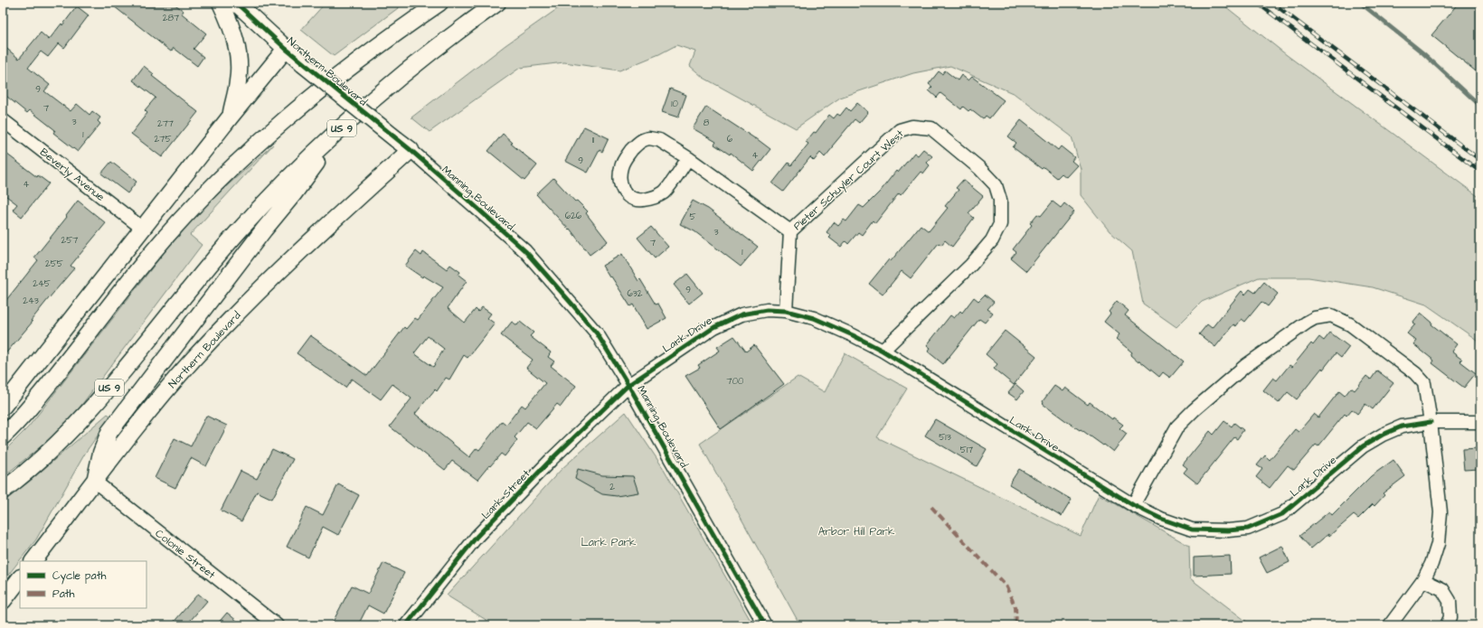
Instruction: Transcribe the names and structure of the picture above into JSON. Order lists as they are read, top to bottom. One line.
{"streets":{"main road":["Northern Boulevard","US 9"],"street":["Beverly Avenue","Pieter Schuyler Court West","Manning Boulevard","Lark Drive","Lark Street","Colonie Street"]},"crossings":[["Northern Boulevard","Beverly Avenue"],["Northern Boulevard","Manning Boulevard"],["Northern Boulevard","Colonie Street"],["Pieter Schuyler Court West","Lark Drive"],["Manning Boulevard","Lark Drive"],["Manning Boulevard","Lark Street"],["Lark Drive","Lark Street"]],"parks":["Arbor Hill Park","Lark Park"],"house_numbers":["287","9","10","7","3","8","277","1","275","6","11","4","9","4","626","5","3","257","7","1","255","245","9","632","243","700","513","517","2"],"legend":["Cycle path","Path"]}
